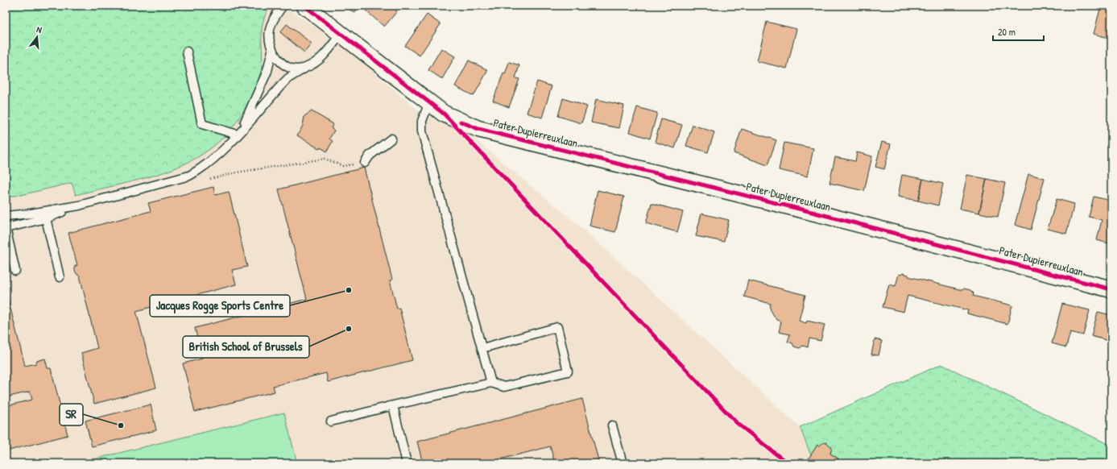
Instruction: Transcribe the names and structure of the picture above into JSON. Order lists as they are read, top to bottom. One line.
{"streets":{"street":["Pater Dupierreuxlaan"]},"places":["Jacques Rogge Sports Centre","British School of Brussels","SR"],"scale_bar":"20 m","north":"top"}
